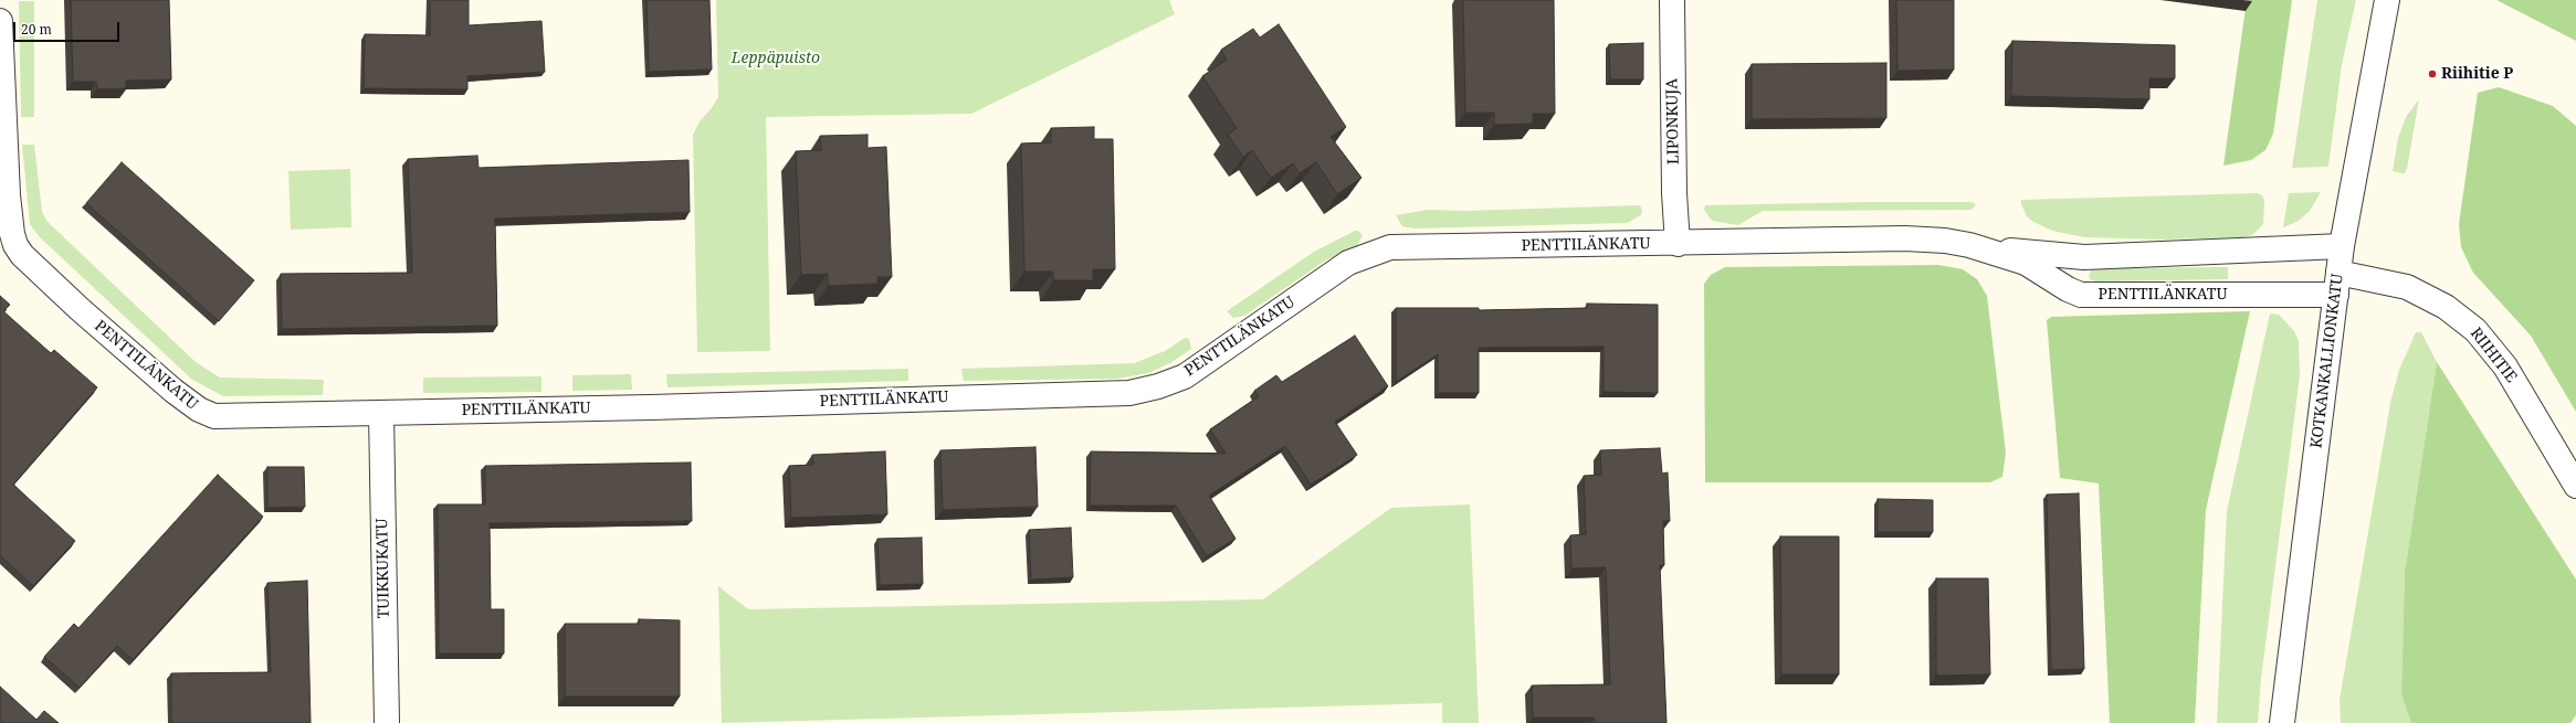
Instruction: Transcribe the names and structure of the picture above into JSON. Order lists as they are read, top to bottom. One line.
{"streets":{"street":["LIPONKUJA","PENTTILÄNKATU","RIIHITIE","KOTKANKALLIONKATU","TUIKKUKATU"]},"crossings":[["LIPONKUJA","PENTTILÄNKATU"],["PENTTILÄNKATU","RIIHITIE"],["PENTTILÄNKATU","KOTKANKALLIONKATU"],["PENTTILÄNKATU","TUIKKUKATU"],["RIIHITIE","KOTKANKALLIONKATU"]],"parks":["Leppäpuisto"],"places":["Riihitie P"],"scale_bar":"20 m"}
